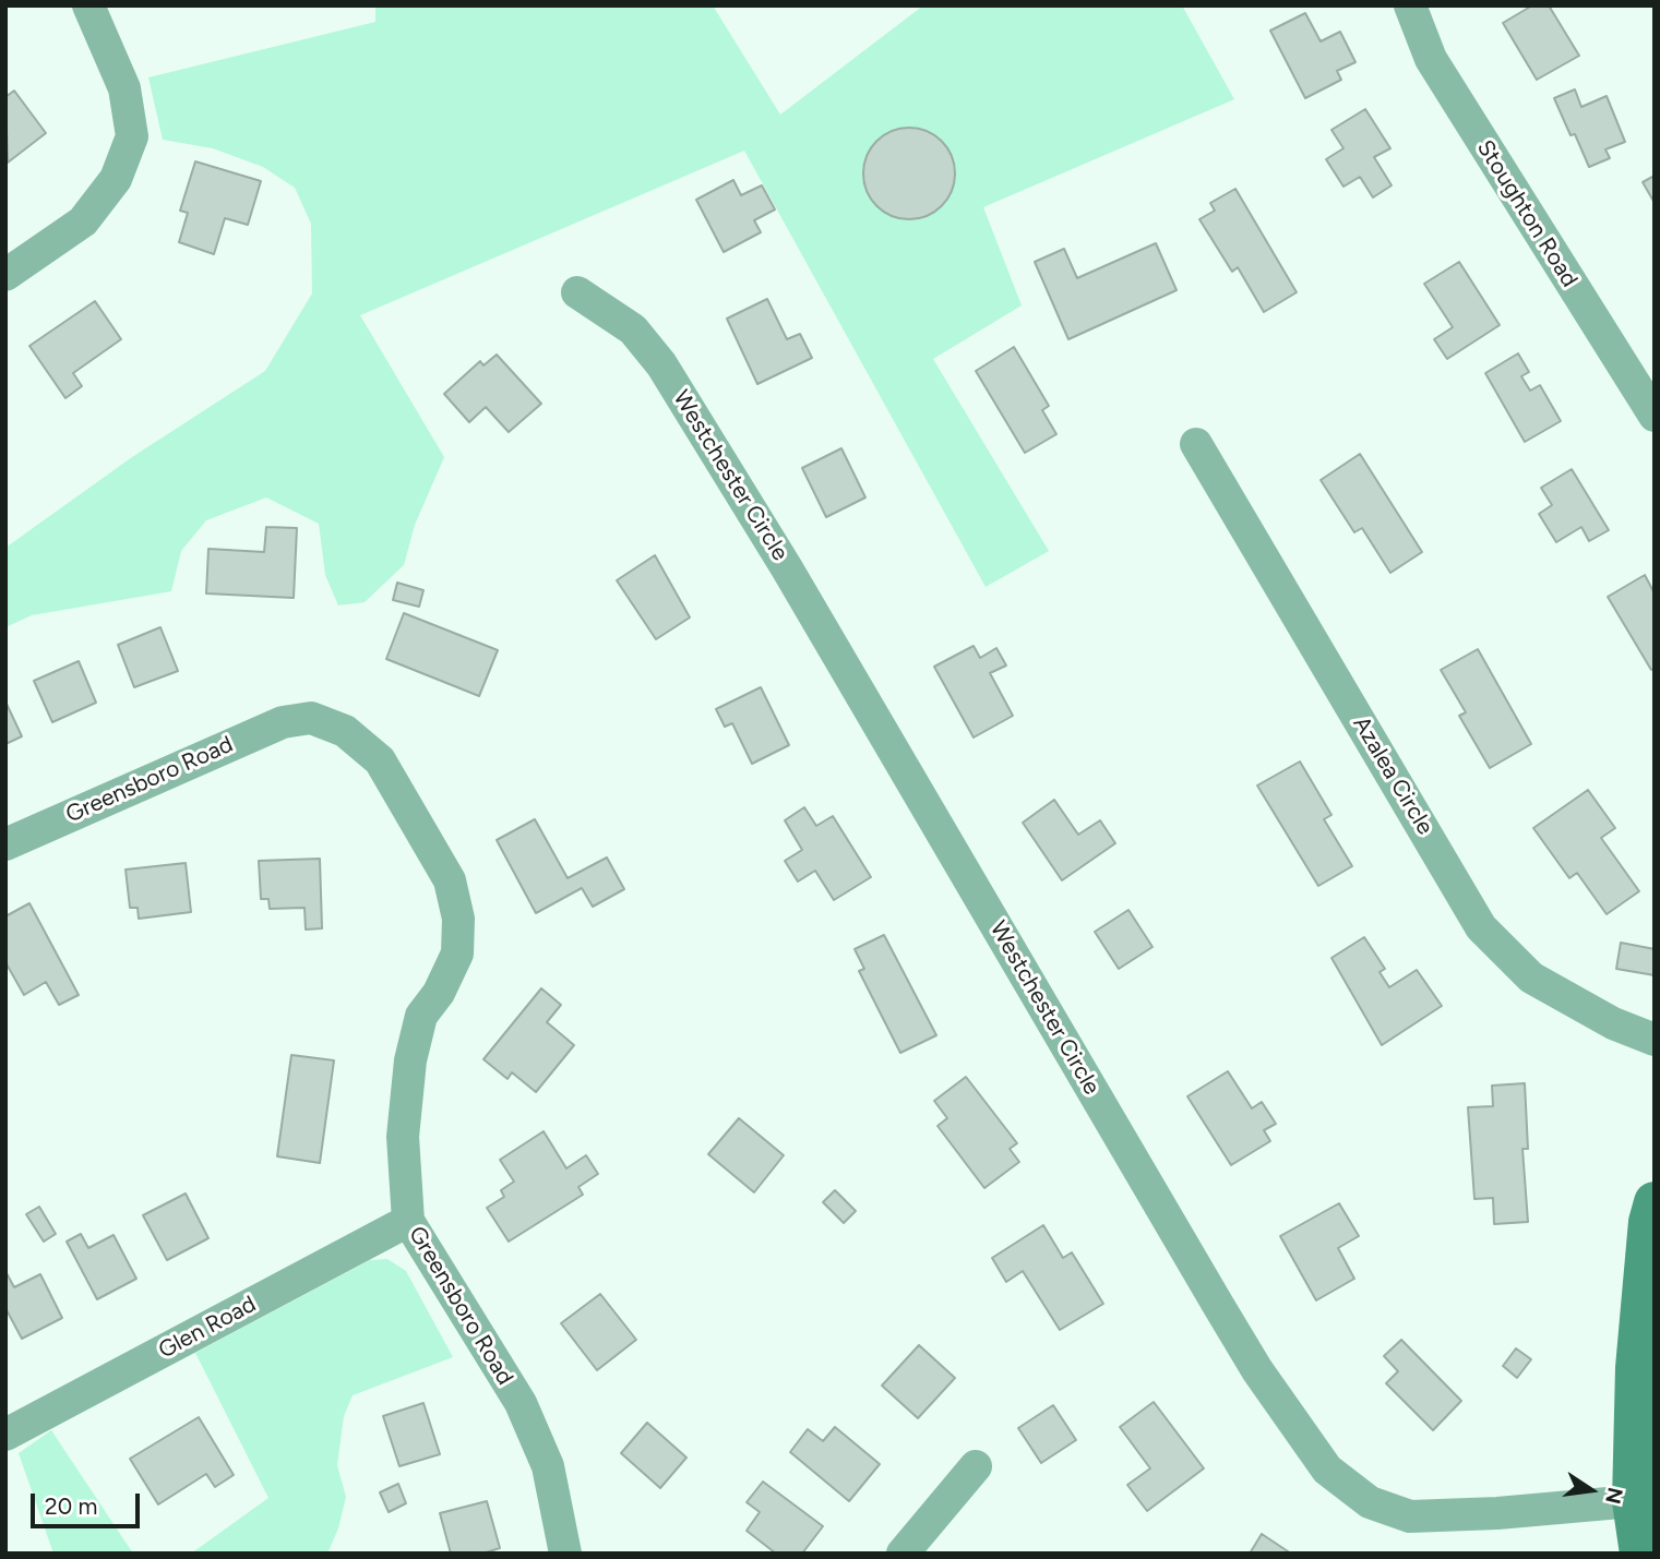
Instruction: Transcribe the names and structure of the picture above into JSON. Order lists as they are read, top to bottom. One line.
{"streets":{"street":["Stoughton Road","Westchester Circle","Azalea Circle","Greensboro Road","Glen Road"]},"crossings":[["Greensboro Road","Glen Road"]],"scale_bar":"20 m","north":"right"}
